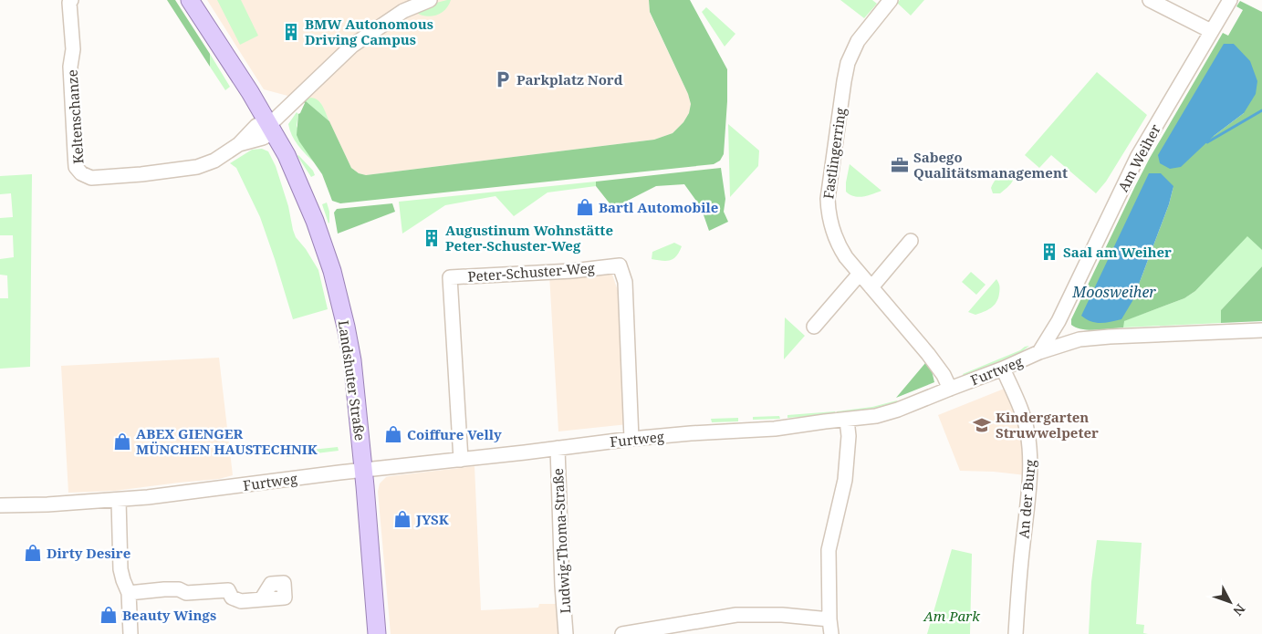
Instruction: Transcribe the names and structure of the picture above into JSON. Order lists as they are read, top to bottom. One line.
{"streets":{"main road":["Landshuter Straße"],"street":["Keltenschanze","Fastlingerring","Am Weiher","Peter-Schuster-Weg","Furtweg","An der Burg","Ludwig-Thoma-Straße"]},"crossings":[["Keltenschanze","Landshuter Straße"],["Fastlingerring","Furtweg"],["Am Weiher","Furtweg"],["Peter-Schuster-Weg","Furtweg"],["Furtweg","Landshuter Straße"],["Furtweg","An der Burg"],["Furtweg","Ludwig-Thoma-Straße"]],"water":["Moosweiher"],"parks":["Am Park"],"places":{"building":["BMW Autonomous Driving Campus","Augustinum Wohnstätte Peter-Schuster-Weg","Saal am Weiher"],"parking":["Parkplatz Nord"],"office":["Sabego Qualitätsmanagement"],"shop":["Bartl Automobile","Coiffure Velly","ABEX GIENGER MÜNCHEN HAUSTECHNIK","JYSK","Dirty Desire","Beauty Wings"],"school or university":["Kindergarten Struwwelpeter"]},"north":"bottom right"}
